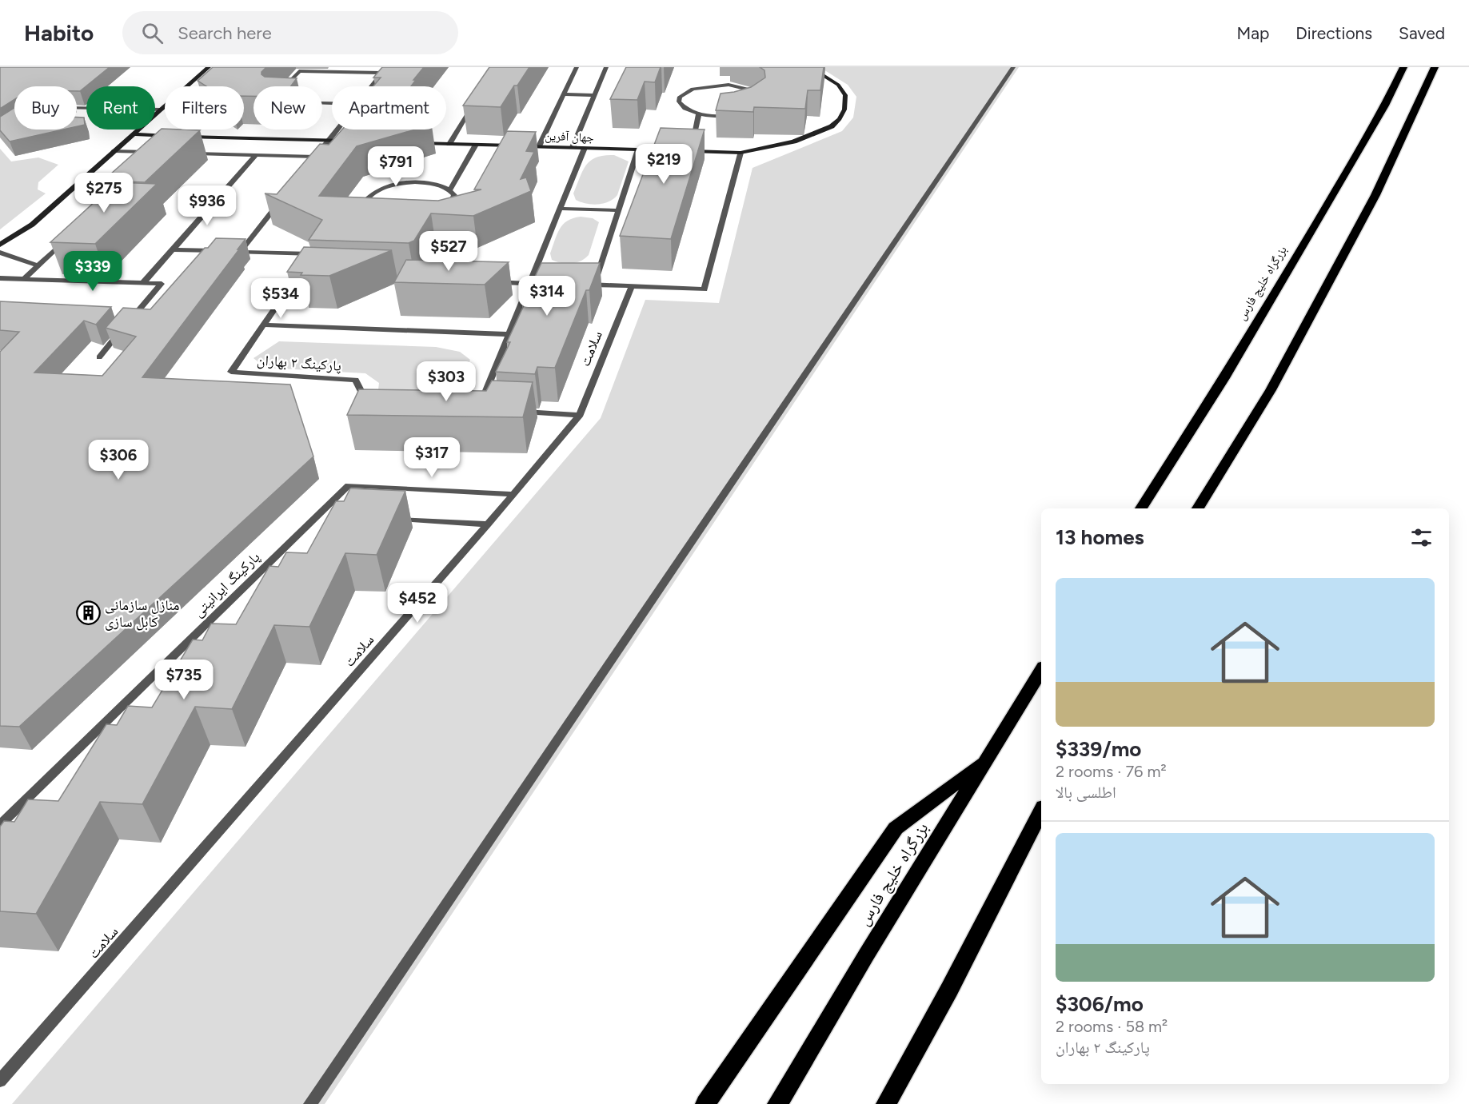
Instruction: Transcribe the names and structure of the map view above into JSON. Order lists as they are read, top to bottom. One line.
{"streets":{"highway":["بزرگراه خلیج فارس"],"street":["جهان آفرین","سلامت","پارکینگ ۲ بهاران","پارکینگ ایرانیتی"]},"crossings":[["سلامت","پارکینگ ایرانیتی"]],"places":{"building":["منازل سازمانی کابل سازی"]},"page":{"header":"Habito","search":"Search here","nav":["Map","Directions","Saved"],"chip":["Buy","Rent","Filters","New","Apartment"],"price":["$219","$791","$275","$936","$527","$339","$314","$534","$303","$317","$306","$452","$735"],"heading":"13 homes","list":[{"name":"$339/mo","note":"2 rooms · 76 m² · اطلسی بالا"},{"name":"$306/mo","note":"2 rooms · 58 m² · پارکینگ ۲ بهاران"}]}}
